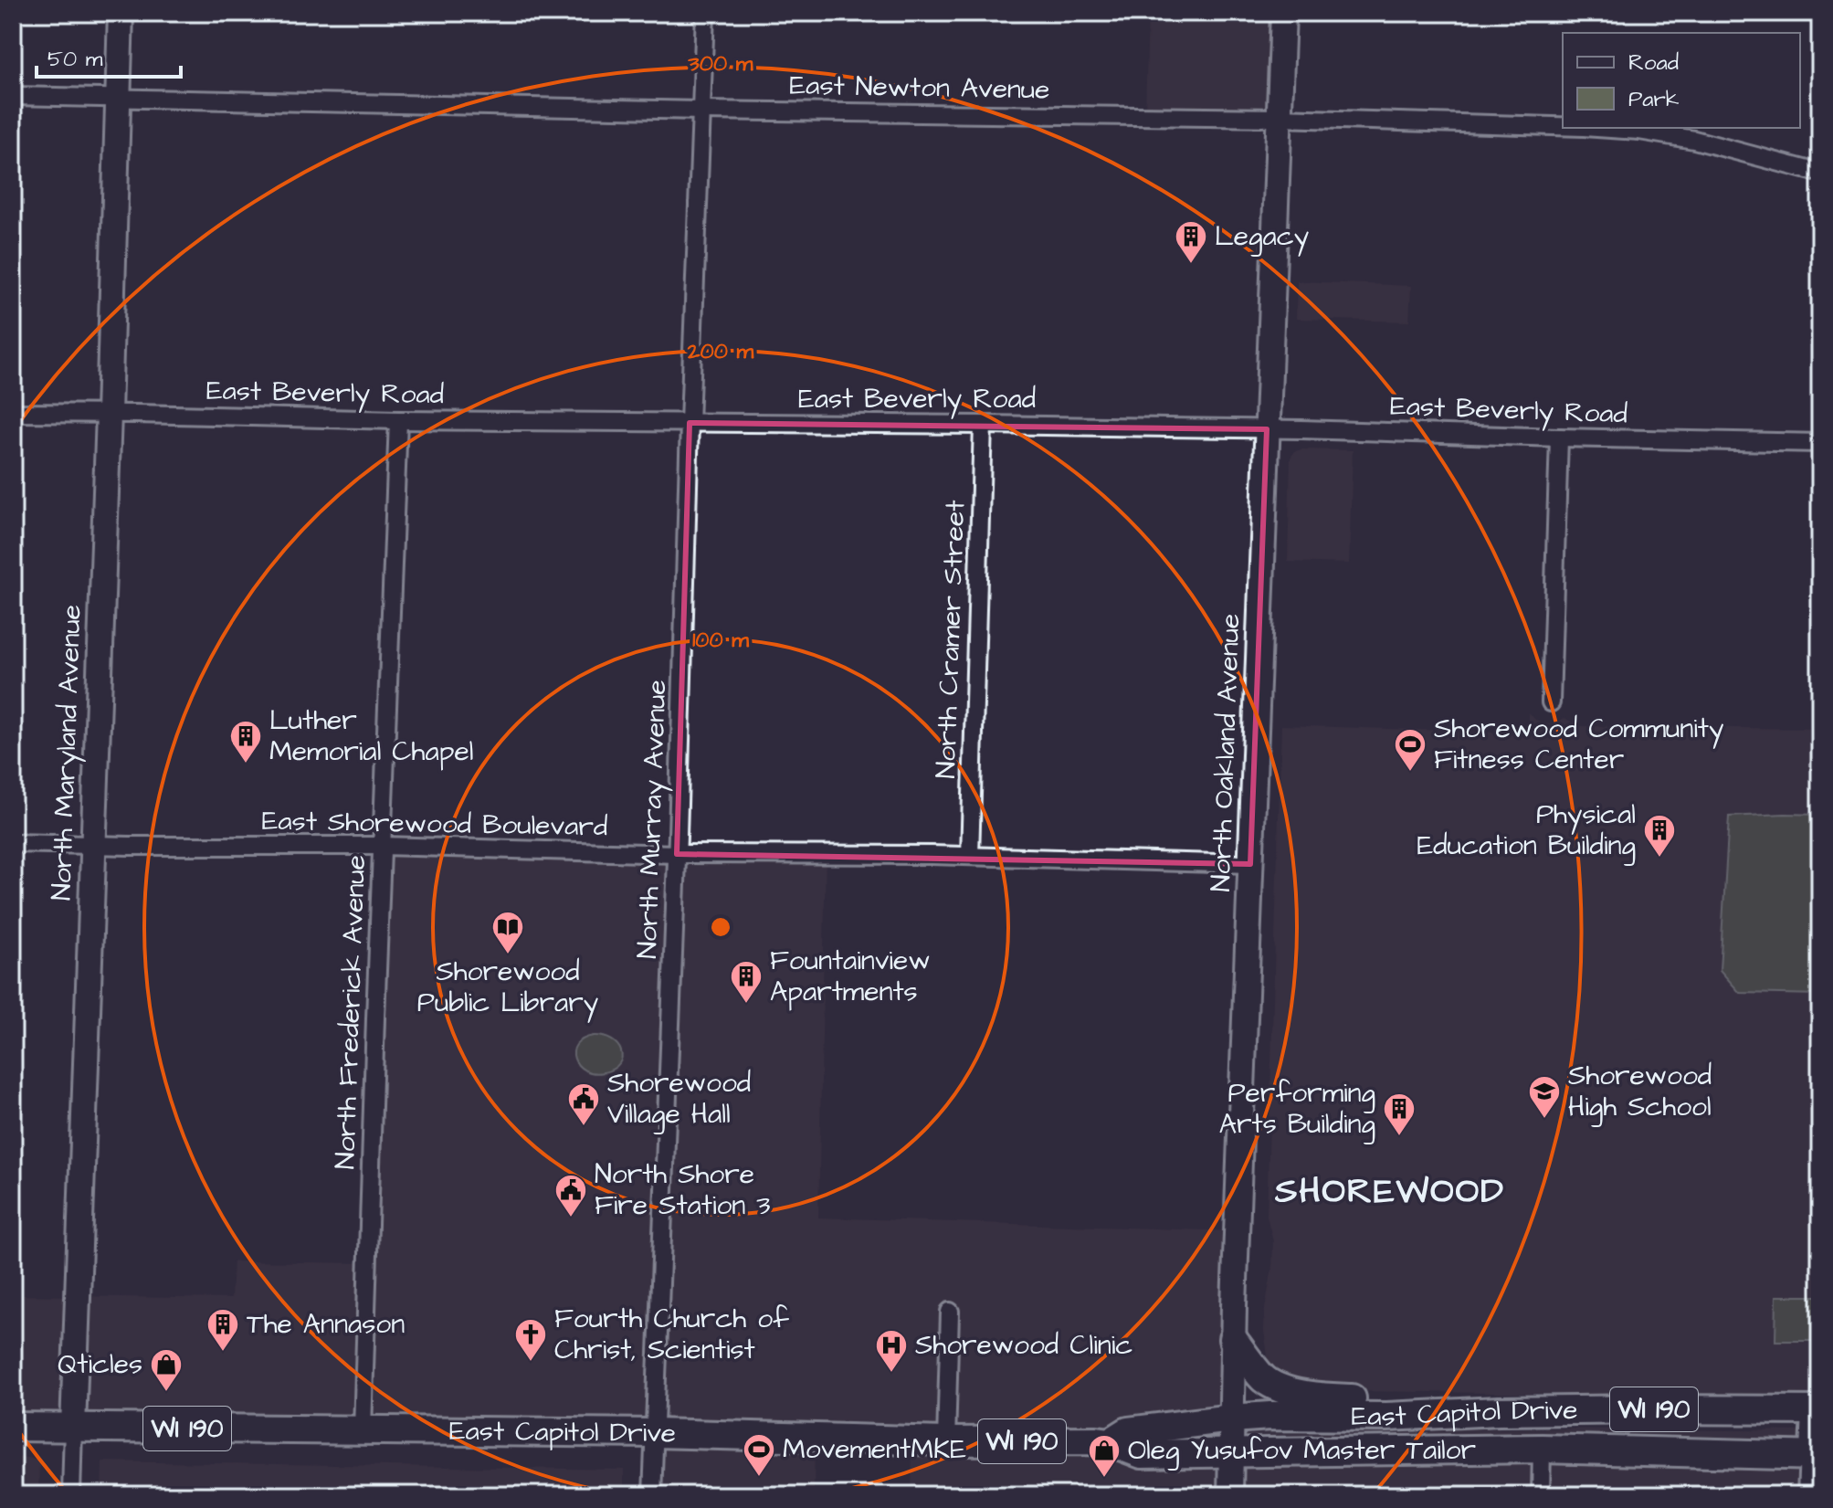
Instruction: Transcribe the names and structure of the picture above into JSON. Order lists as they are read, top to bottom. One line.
{"streets":{"main road":["North Maryland Avenue","North Oakland Avenue","WI 190","East Capitol Drive"],"street":["East Newton Avenue","East Beverly Road","North Cramer Street","North Murray Avenue","East Shorewood Boulevard","North Frederick Avenue"]},"crossings":[["East Newton Avenue","North Maryland Avenue"],["East Newton Avenue","North Oakland Avenue"],["East Newton Avenue","North Murray Avenue"],["East Beverly Road","North Cramer Street"],["East Beverly Road","North Maryland Avenue"],["East Beverly Road","North Oakland Avenue"],["East Beverly Road","North Murray Avenue"],["East Beverly Road","North Frederick Avenue"],["North Cramer Street","East Shorewood Boulevard"],["North Maryland Avenue","East Shorewood Boulevard"],["North Maryland Avenue","East Capitol Drive"],["North Oakland Avenue","East Shorewood Boulevard"],["North Oakland Avenue","East Capitol Drive"],["North Murray Avenue","East Shorewood Boulevard"],["North Murray Avenue","East Capitol Drive"],["East Shorewood Boulevard","North Frederick Avenue"],["North Frederick Avenue","East Capitol Drive"]],"districts":["SHOREWOOD"],"places":{"building":["Legacy","Luther Memorial Chapel","Physical Education Building","Fountainview Apartments","Performing Arts Building","The Annason"],"sports":["Shorewood Community Fitness Center","MovementMKE"],"library":["Shorewood Public Library"],"school or university":["Shorewood High School"],"public building":["Shorewood Village Hall","North Shore Fire Station 3"],"church":["Fourth Church of Christ, Scientist"],"hospital":["Shorewood Clinic"],"shop":["Qticles","Oleg Yusufov Master Tailor"]},"legend":["Road","Park"],"scale_bar":"50 m","rings":["300 m","200 m","100 m"]}
